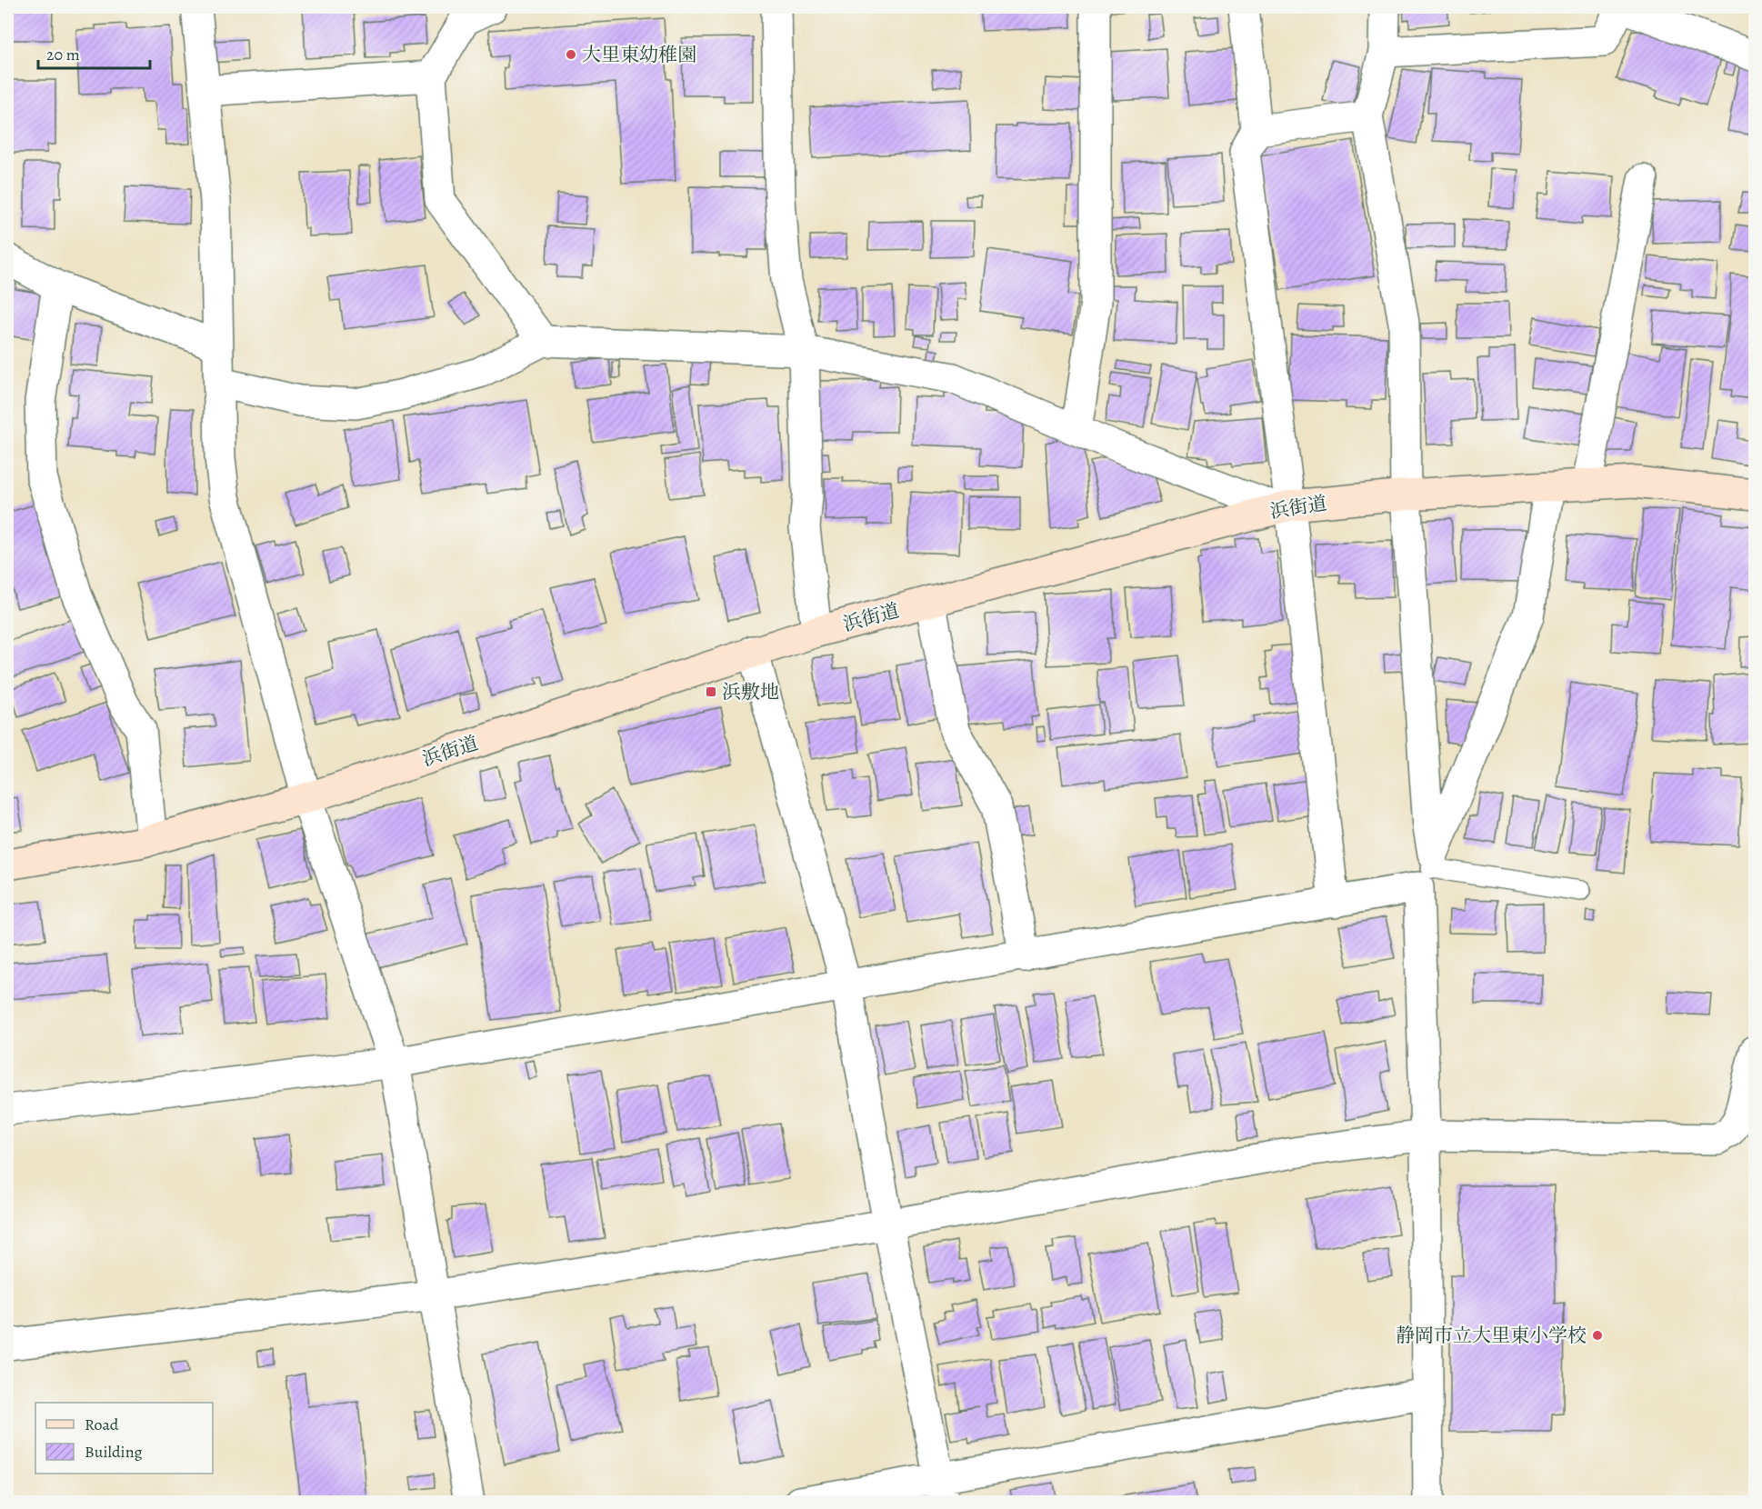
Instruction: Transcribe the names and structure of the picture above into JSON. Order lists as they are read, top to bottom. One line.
{"streets":{"street":["浜街道"]},"places":{"other":["大里東幼稚園","静岡市立大里東小学校"],"transit":["浜敷地"]},"legend":["Road","Building"],"scale_bar":"20 m"}
